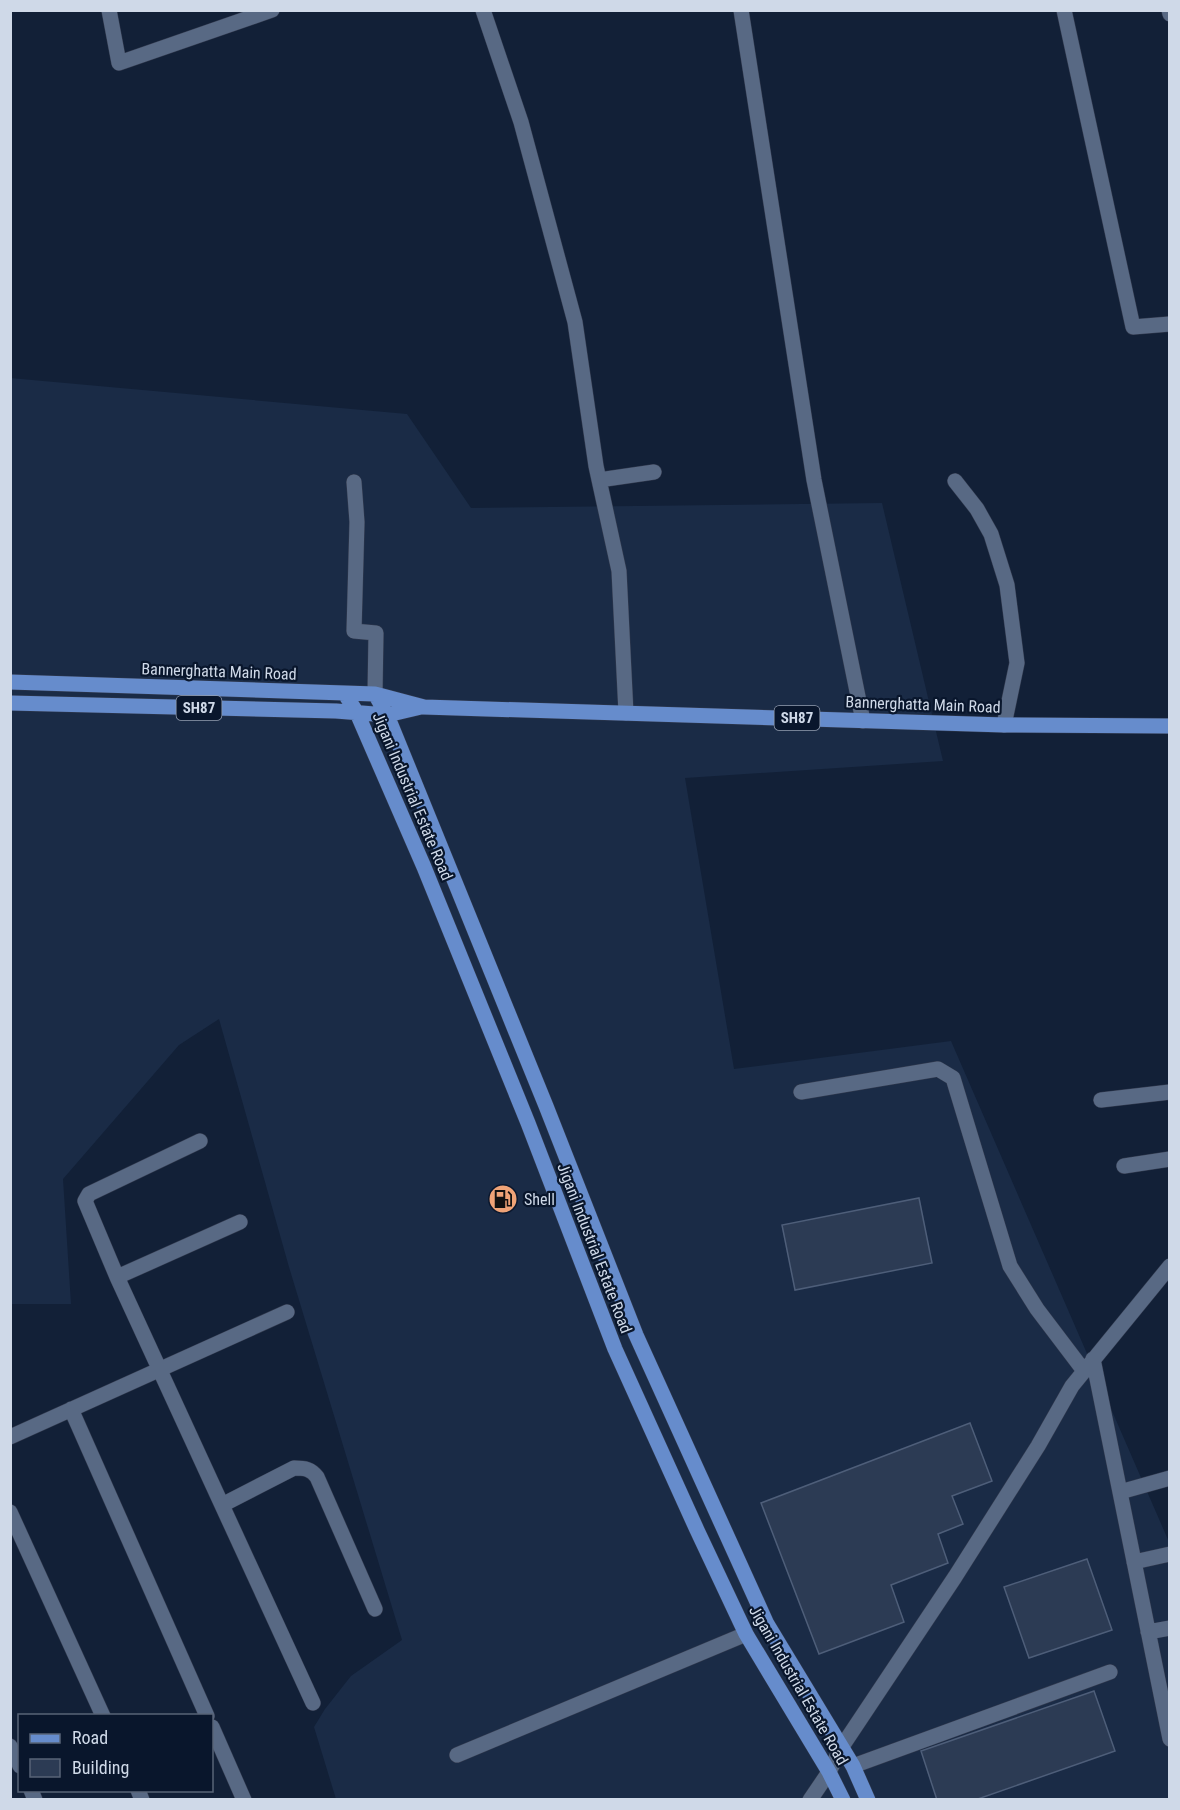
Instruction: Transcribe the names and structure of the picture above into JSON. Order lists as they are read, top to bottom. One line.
{"streets":{"main road":["Bannerghatta Main Road","SH87","Jigani Industrial Estate Road"]},"crossings":[["Bannerghatta Main Road","Jigani Industrial Estate Road"]],"places":{"fuel station":["Shell"]},"legend":["Road","Building"]}
